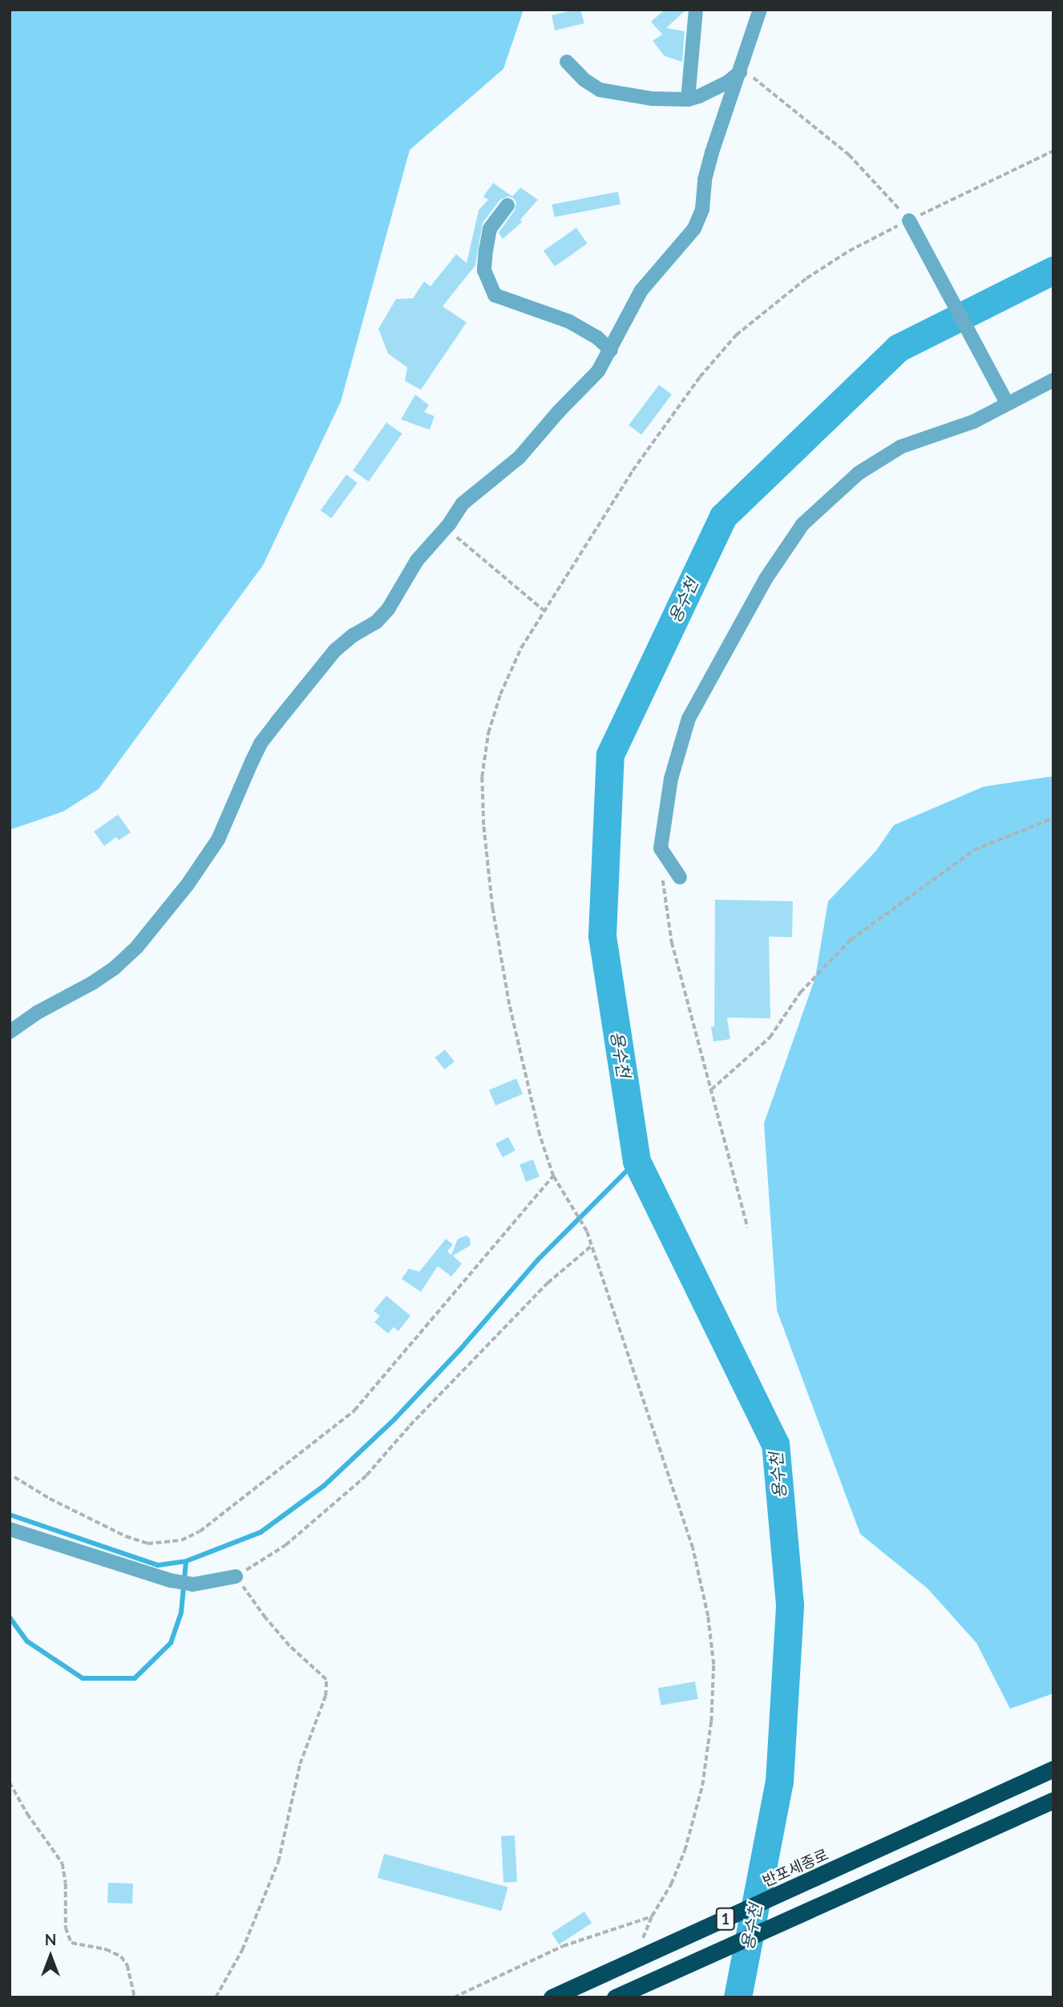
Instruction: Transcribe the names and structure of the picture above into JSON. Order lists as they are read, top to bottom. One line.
{"streets":{"highway":["반포세종로","1"]},"water":["용수천"],"north":"top"}
